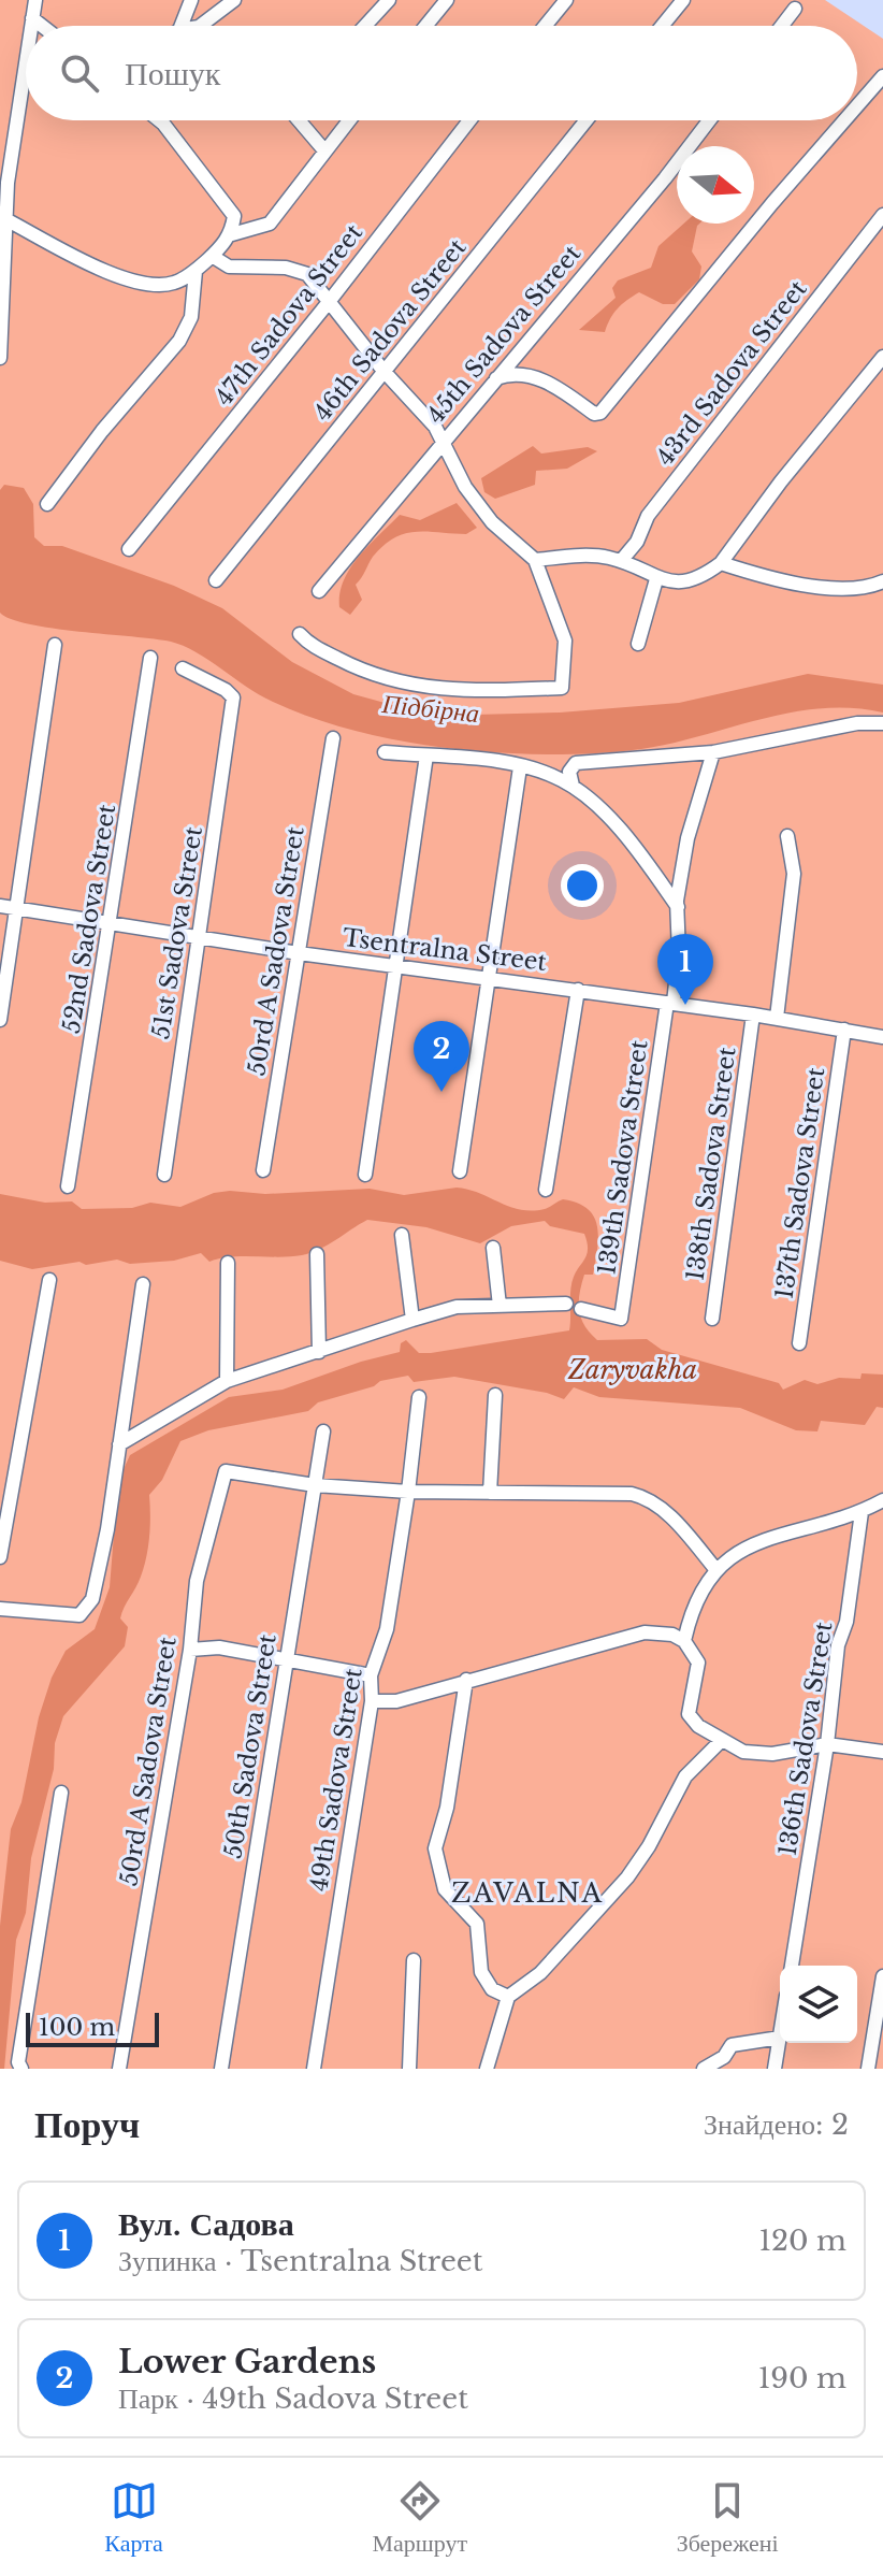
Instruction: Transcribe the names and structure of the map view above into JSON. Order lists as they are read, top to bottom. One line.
{"streets":{"street":["47th Sadova Street","46th Sadova Street","45th Sadova Street","43rd Sadova Street","52nd Sadova Street","51st Sadova Street","Tsentralna Street","50rd A Sadova Street","139th Sadova Street","138th Sadova Street","137th Sadova Street","136th Sadova Street","50th Sadova Street","49th Sadova Street"]},"crossings":[["52nd Sadova Street","Tsentralna Street"],["51st Sadova Street","Tsentralna Street"],["Tsentralna Street","50rd A Sadova Street"],["Tsentralna Street","139th Sadova Street"],["Tsentralna Street","138th Sadova Street"],["Tsentralna Street","137th Sadova Street"],["50rd A Sadova Street","50th Sadova Street"]],"districts":["ZAVALNA"],"water":["Підбірна","Zaryvakha"],"scale_bar":"100 m","north":"right","page":{"search":"Пошук","pins":["1","2"],"scale":"100 m","heading":["Поруч","Знайдено: 2"],"list":[{"mark":"1","name":"Вул. Садова","note":"Зупинка · Tsentralna Street","value":"120 m"},{"mark":"2","name":"Lower Gardens","note":"Парк · 49th Sadova Street","value":"190 m"}],"nav":["Карта","Маршрут","Збережені"]}}
